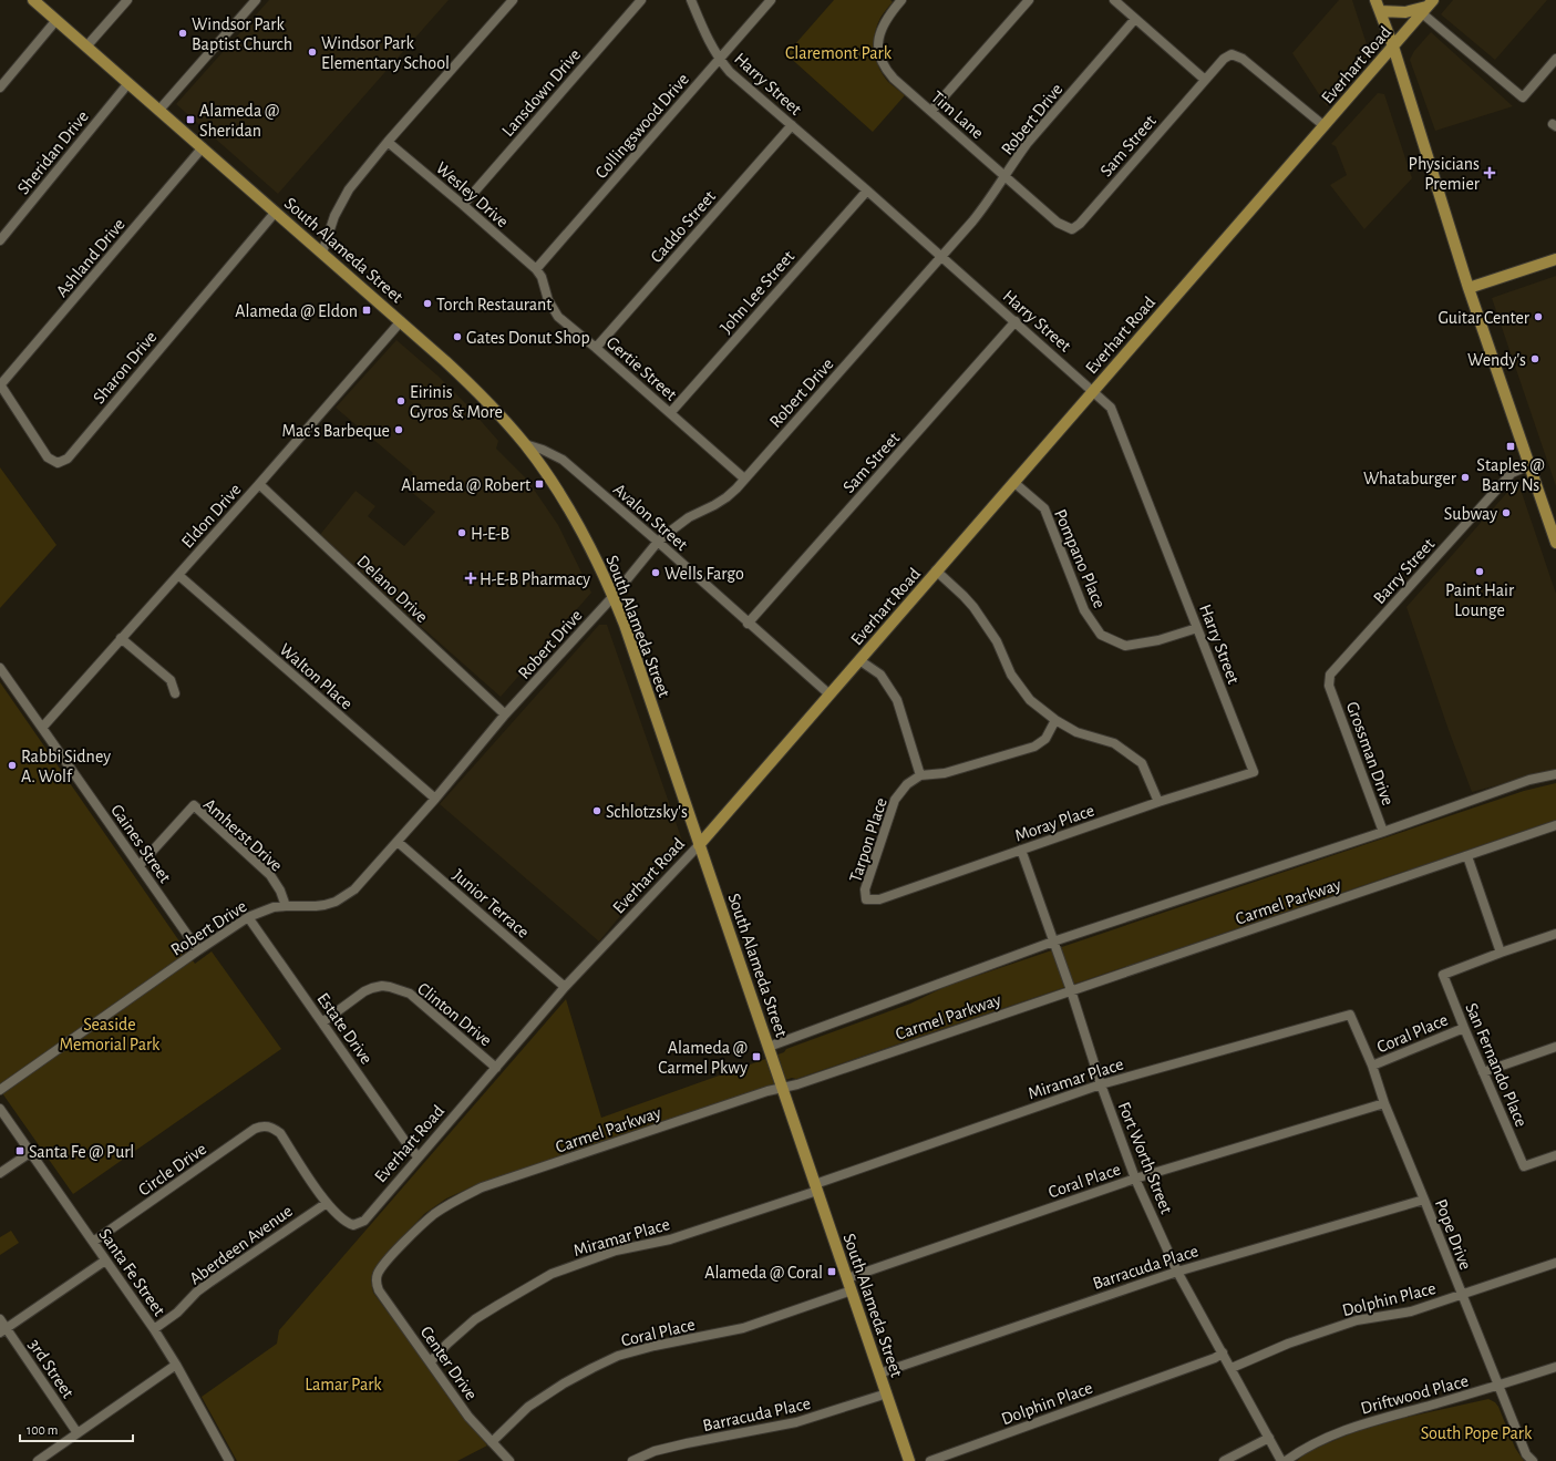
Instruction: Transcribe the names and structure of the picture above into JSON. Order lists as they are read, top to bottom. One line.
{"streets":{"main road":["Everhart Road","South Alameda Street"],"street":["Harry Street","Lansdown Drive","Tim Lane","Robert Drive","Collingswood Drive","Sam Street","Sheridan Drive","Wesley Drive","Caddo Street","Ashland Drive","John Lee Street","Sharon Drive","Gertie Street","Eldon Drive","Avalon Street","Pompano Place","Barry Street","Delano Drive","Walton Place","Grossman Drive","Moray Place","Amherst Drive","Tarpon Place","Gaines Street","Carmel Parkway","Junior Terrace","Clinton Drive","Estate Drive","Coral Place","San Fernando Place","Miramar Place","Fort Worth Street","Circle Drive","Pope Drive","Aberdeen Avenue","Barracuda Place","Santa Fe Street","Dolphin Place","Center Drive","3rd Street","Driftwood Place"]},"crossings":[["Everhart Road","Harry Street"],["Everhart Road","Sam Street"],["Everhart Road","South Alameda Street"],["Everhart Road","Avalon Street"],["Everhart Road","Pompano Place"],["Everhart Road","Junior Terrace"],["Everhart Road","Clinton Drive"],["Everhart Road","Estate Drive"],["Everhart Road","Circle Drive"],["Everhart Road","Aberdeen Avenue"],["Harry Street","Robert Drive"],["Harry Street","Collingswood Drive"],["Harry Street","Sam Street"],["Harry Street","Caddo Street"],["Harry Street","John Lee Street"],["Harry Street","Pompano Place"],["Harry Street","Moray Place"],["Lansdown Drive","Wesley Drive"],["Tim Lane","Robert Drive"],["Tim Lane","Sam Street"],["Robert Drive","South Alameda Street"],["Robert Drive","Gertie Street"],["Robert Drive","Avalon Street"],["Robert Drive","Delano Drive"],["Robert Drive","Walton Place"],["Robert Drive","Amherst Drive"],["Robert Drive","Gaines Street"],["Robert Drive","Junior Terrace"],["Robert Drive","Estate Drive"],["Collingswood Drive","Wesley Drive"],["Collingswood Drive","Gertie Street"],["Sam Street","Avalon Street"],["Sheridan Drive","South Alameda Street"],["Wesley Drive","Gertie Street"],["Caddo Street","Gertie Street"],["South Alameda Street","Ashland Drive"],["South Alameda Street","Sharon Drive"],["South Alameda Street","Eldon Drive"],["South Alameda Street","Avalon Street"],["South Alameda Street","Carmel Parkway"],["South Alameda Street","Coral Place"],["South Alameda Street","Miramar Place"],["South Alameda Street","Barracuda Place"],["Ashland Drive","Sharon Drive"],["John Lee Street","Gertie Street"],["Eldon Drive","Delano Drive"],["Eldon Drive","Walton Place"],["Eldon Drive","Gaines Street"],["Barry Street","Grossman Drive"],["Grossman Drive","Carmel Parkway"],["Moray Place","Tarpon Place"],["Moray Place","Fort Worth Street"],["Amherst Drive","Gaines Street"],["Carmel Parkway","Fort Worth Street"],["Carmel Parkway","Center Drive"],["Clinton Drive","Estate Drive"],["Coral Place","San Fernando Place"],["Coral Place","Fort Worth Street"],["Coral Place","Pope Drive"],["Coral Place","Center Drive"],["Miramar Place","Fort Worth Street"],["Miramar Place","Pope Drive"],["Miramar Place","Center Drive"],["Fort Worth Street","Barracuda Place"],["Fort Worth Street","Dolphin Place"],["Circle Drive","Aberdeen Avenue"],["Circle Drive","Santa Fe Street"],["Pope Drive","Barracuda Place"],["Pope Drive","Dolphin Place"],["Pope Drive","Driftwood Place"],["Aberdeen Avenue","Santa Fe Street"]],"parks":["Claremont Park","Seaside Memorial Park","Lamar Park","South Pope Park"],"places":{"other":["Windsor Park Baptist Church","Windsor Park Elementary School","Torch Restaurant","Guitar Center","Gates Donut Shop","Wendy's","Eirinis Gyros & More","Mac's Barbeque","Whataburger","Subway","H-E-B","Paint Hair Lounge","Wells Fargo","Rabbi Sidney A. Wolf","Schlotzsky's"],"transit":["Alameda @ Sheridan","Alameda @ Eldon","Staples @ Barry Ns","Alameda @ Robert","Alameda @ Carmel Pkwy","Santa Fe @ Purl","Alameda @ Coral"],"health":["Physicians Premier","H-E-B Pharmacy"]},"scale_bar":"100 m"}
